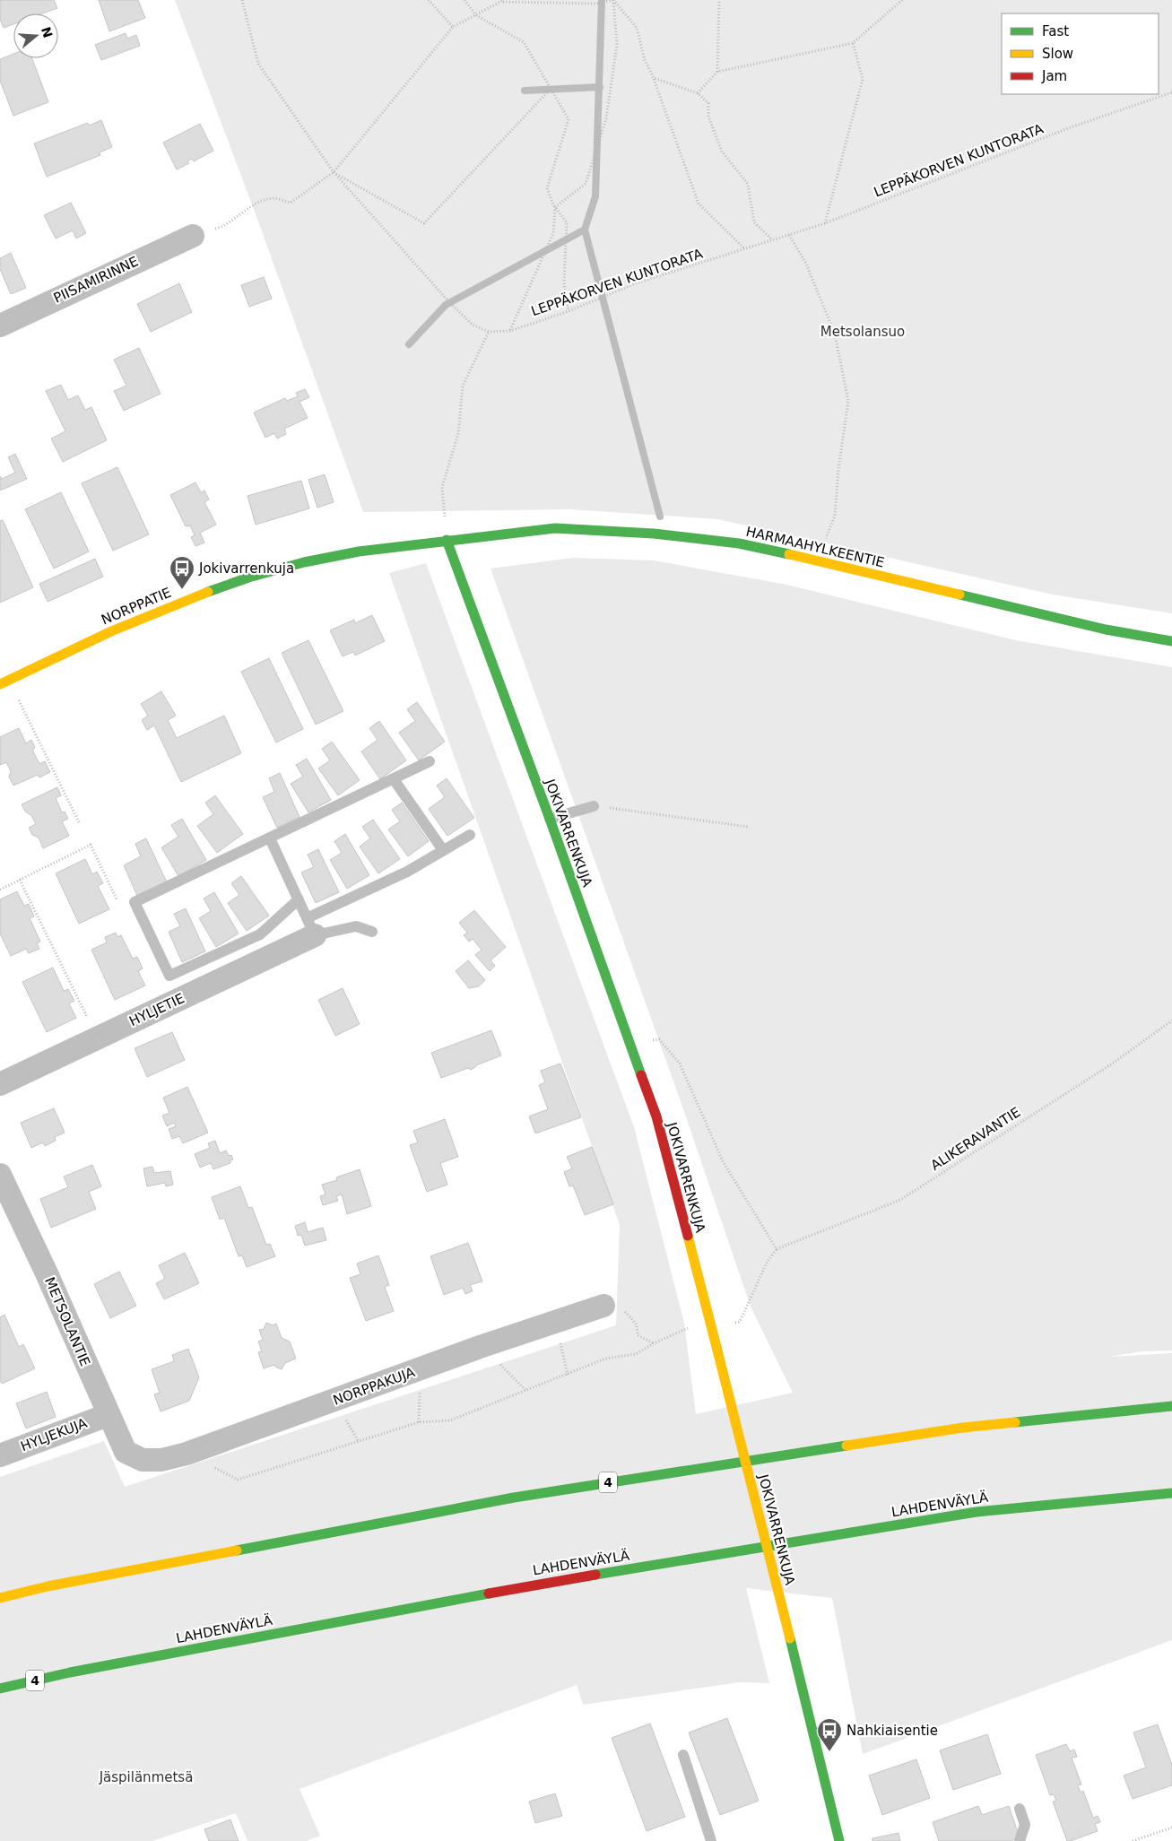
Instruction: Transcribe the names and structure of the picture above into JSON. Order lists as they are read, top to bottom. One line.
{"streets":{"main road":["HARMAAHYLKEENTIE","NORPPATIE","JOKIVARRENKUJA","4","LAHDENVÄYLÄ"],"street":["PIISAMIRINNE","HYLJETIE","METSOLANTIE","NORPPAKUJA","HYLJEKUJA"],"path":["LEPPÄKORVEN KUNTORATA","ALIKERAVANTIE"]},"crossings":[["HARMAAHYLKEENTIE","NORPPATIE"],["HARMAAHYLKEENTIE","JOKIVARRENKUJA"],["NORPPATIE","JOKIVARRENKUJA"],["METSOLANTIE","NORPPAKUJA"],["METSOLANTIE","HYLJEKUJA"]],"parks":["Metsolansuo","Jäspilänmetsä"],"places":{"bus stop":["Jokivarrenkuja","Nahkiaisentie"]},"legend":["Fast","Slow","Jam"],"north":"right"}
